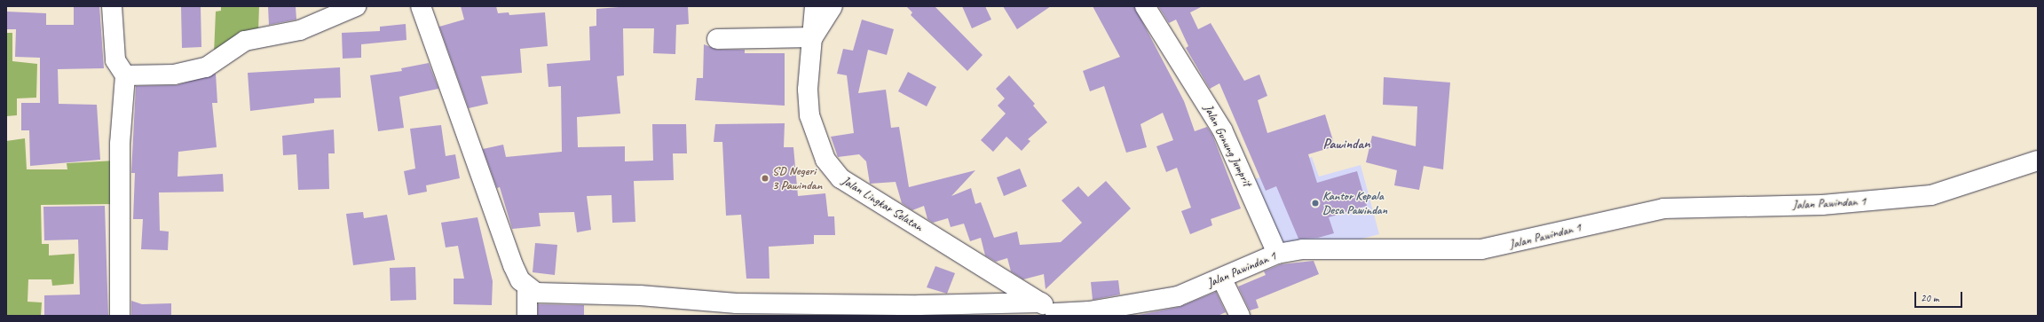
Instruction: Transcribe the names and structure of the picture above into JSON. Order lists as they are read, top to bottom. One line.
{"streets":{"street":["Jalan Gunung Jumprit","Jalan Pawindan 1","Jalan Lingkar Selatan"]},"crossings":[["Jalan Gunung Jumprit","Jalan Pawindan 1"],["Jalan Pawindan 1","Jalan Lingkar Selatan"]],"districts":["Pawindan"],"places":["SD Negeri 3 Pawindan","Kantor Kepala Desa Pawindan"],"scale_bar":"20 m"}
